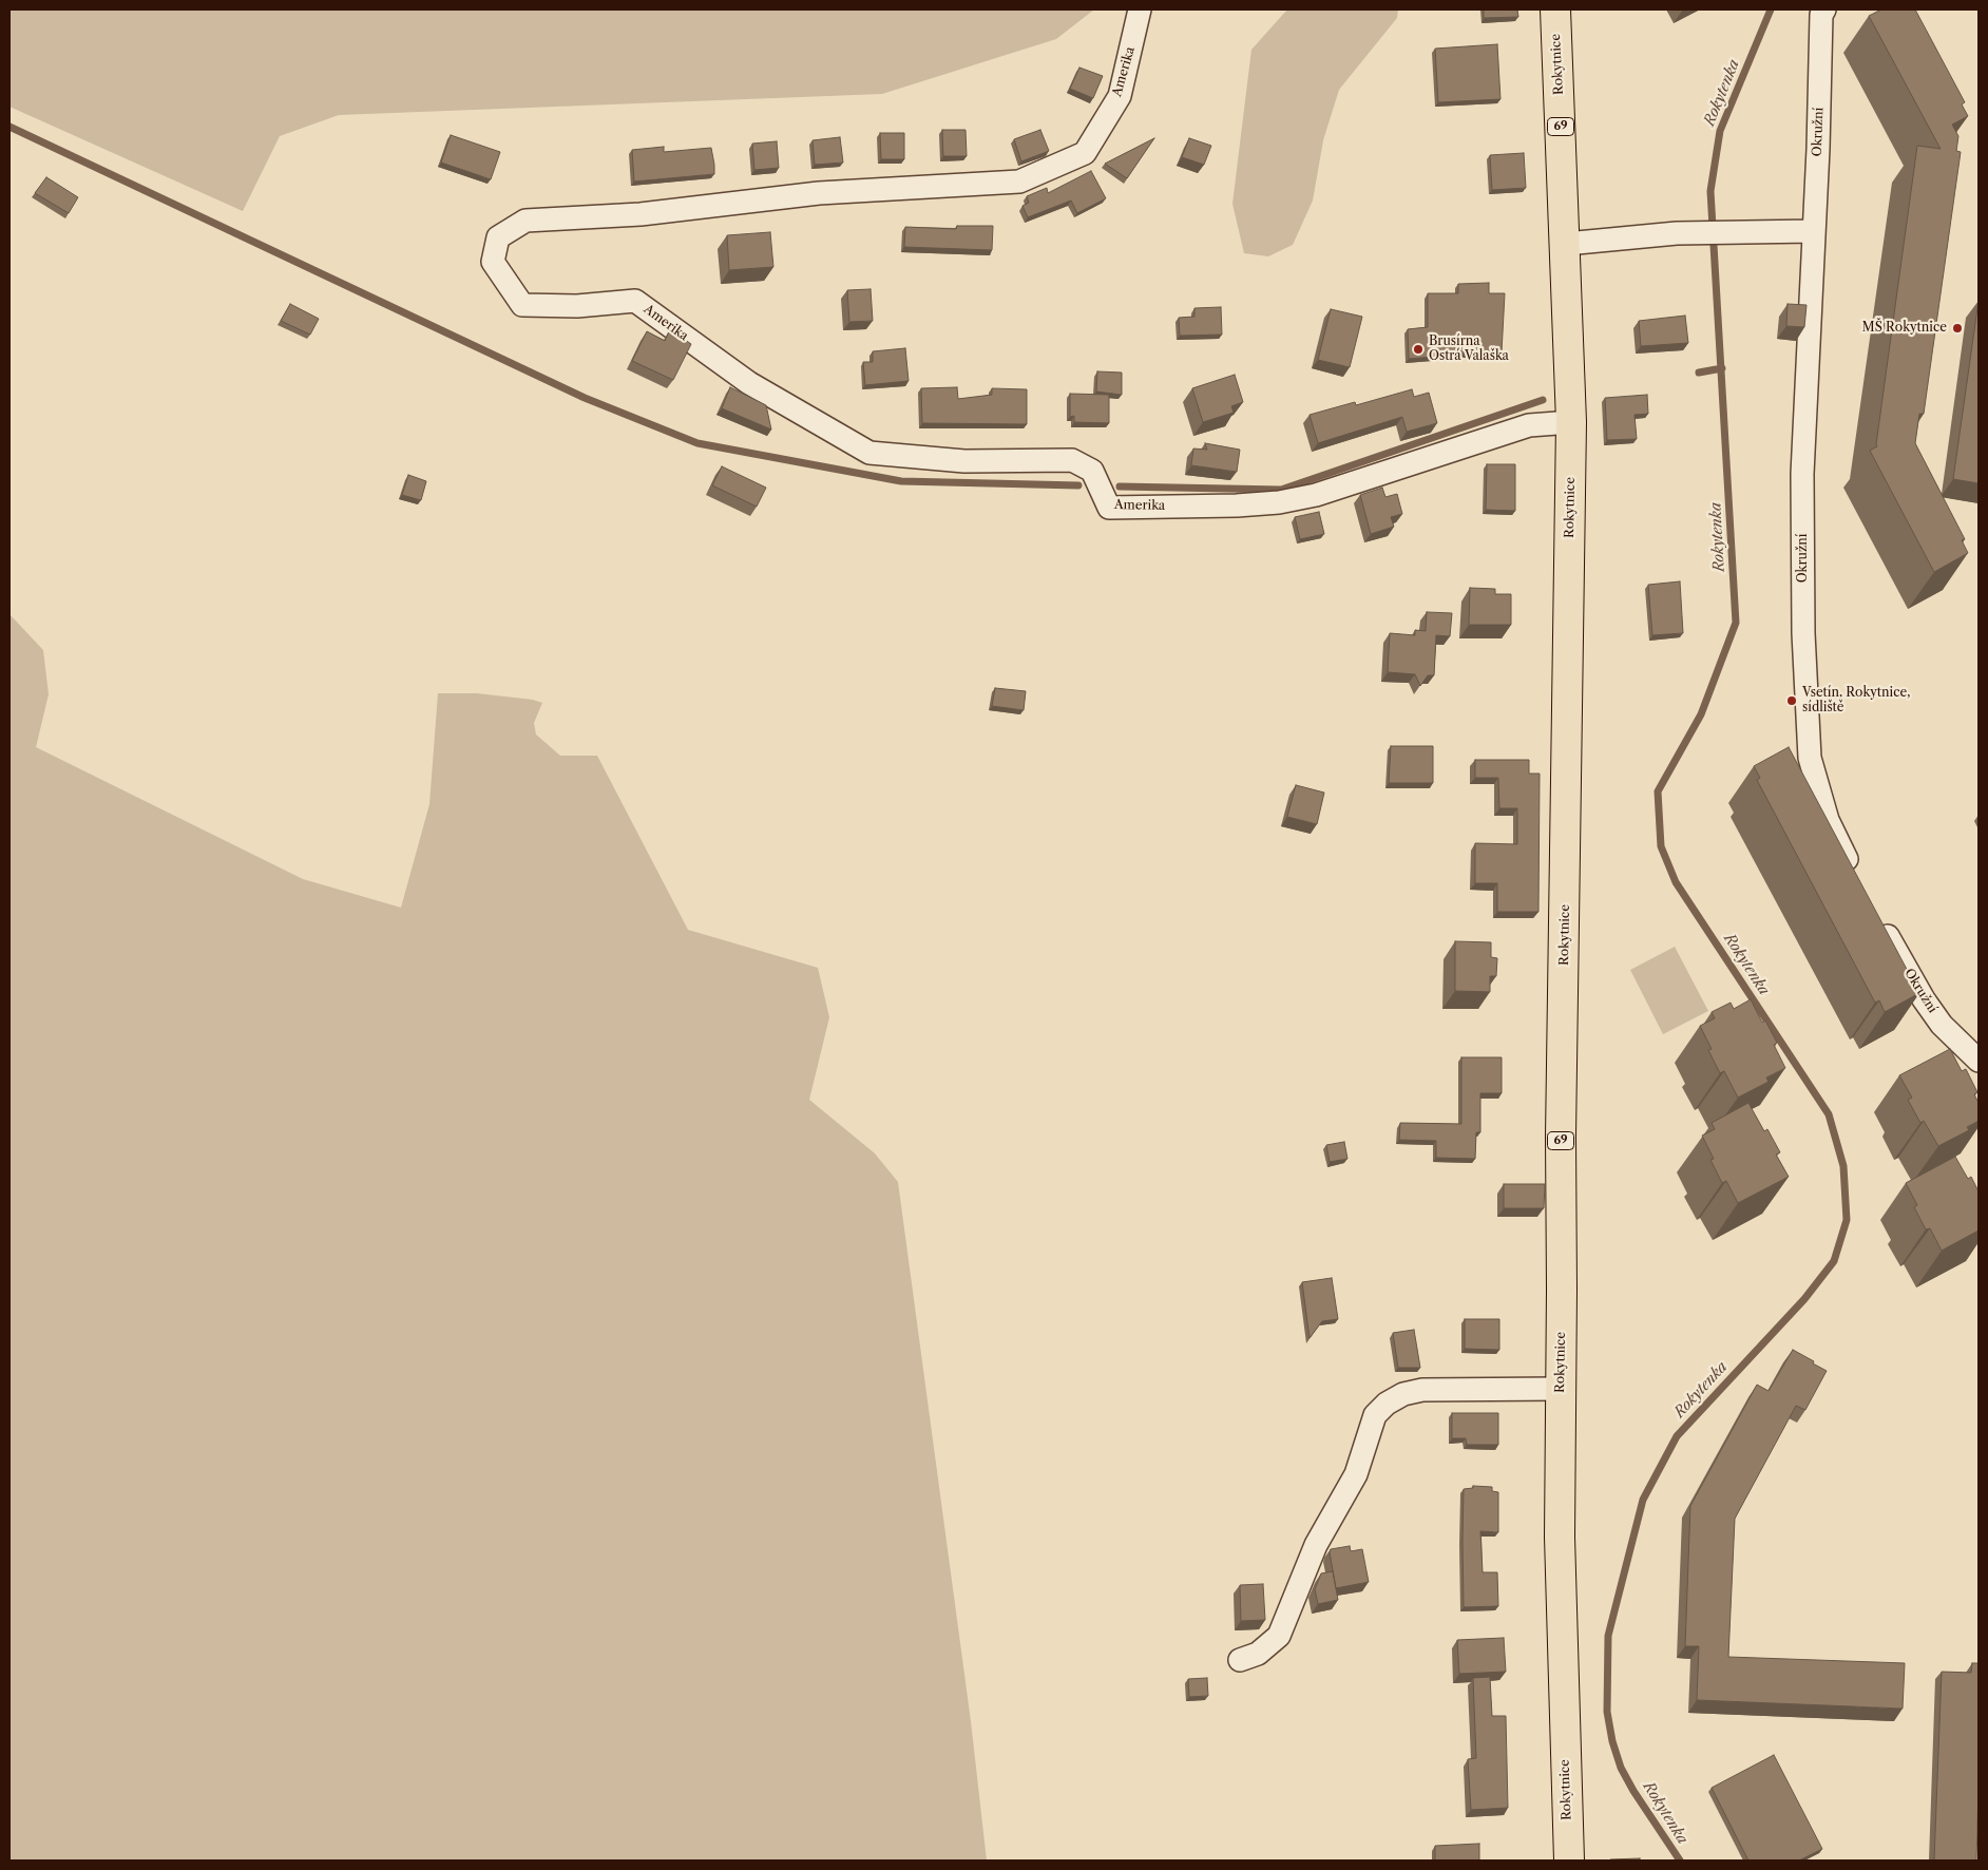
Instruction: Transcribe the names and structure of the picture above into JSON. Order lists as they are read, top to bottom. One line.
{"streets":{"main road":["Rokytnice","69"],"street":["Amerika","Okružní"]},"crossings":[["Rokytnice","Amerika"]],"water":["Rokytenka"],"places":["MŠ Rokytnice","Brusírna Ostrá Valaška","Vsetín, Rokytnice, sídliště"]}
